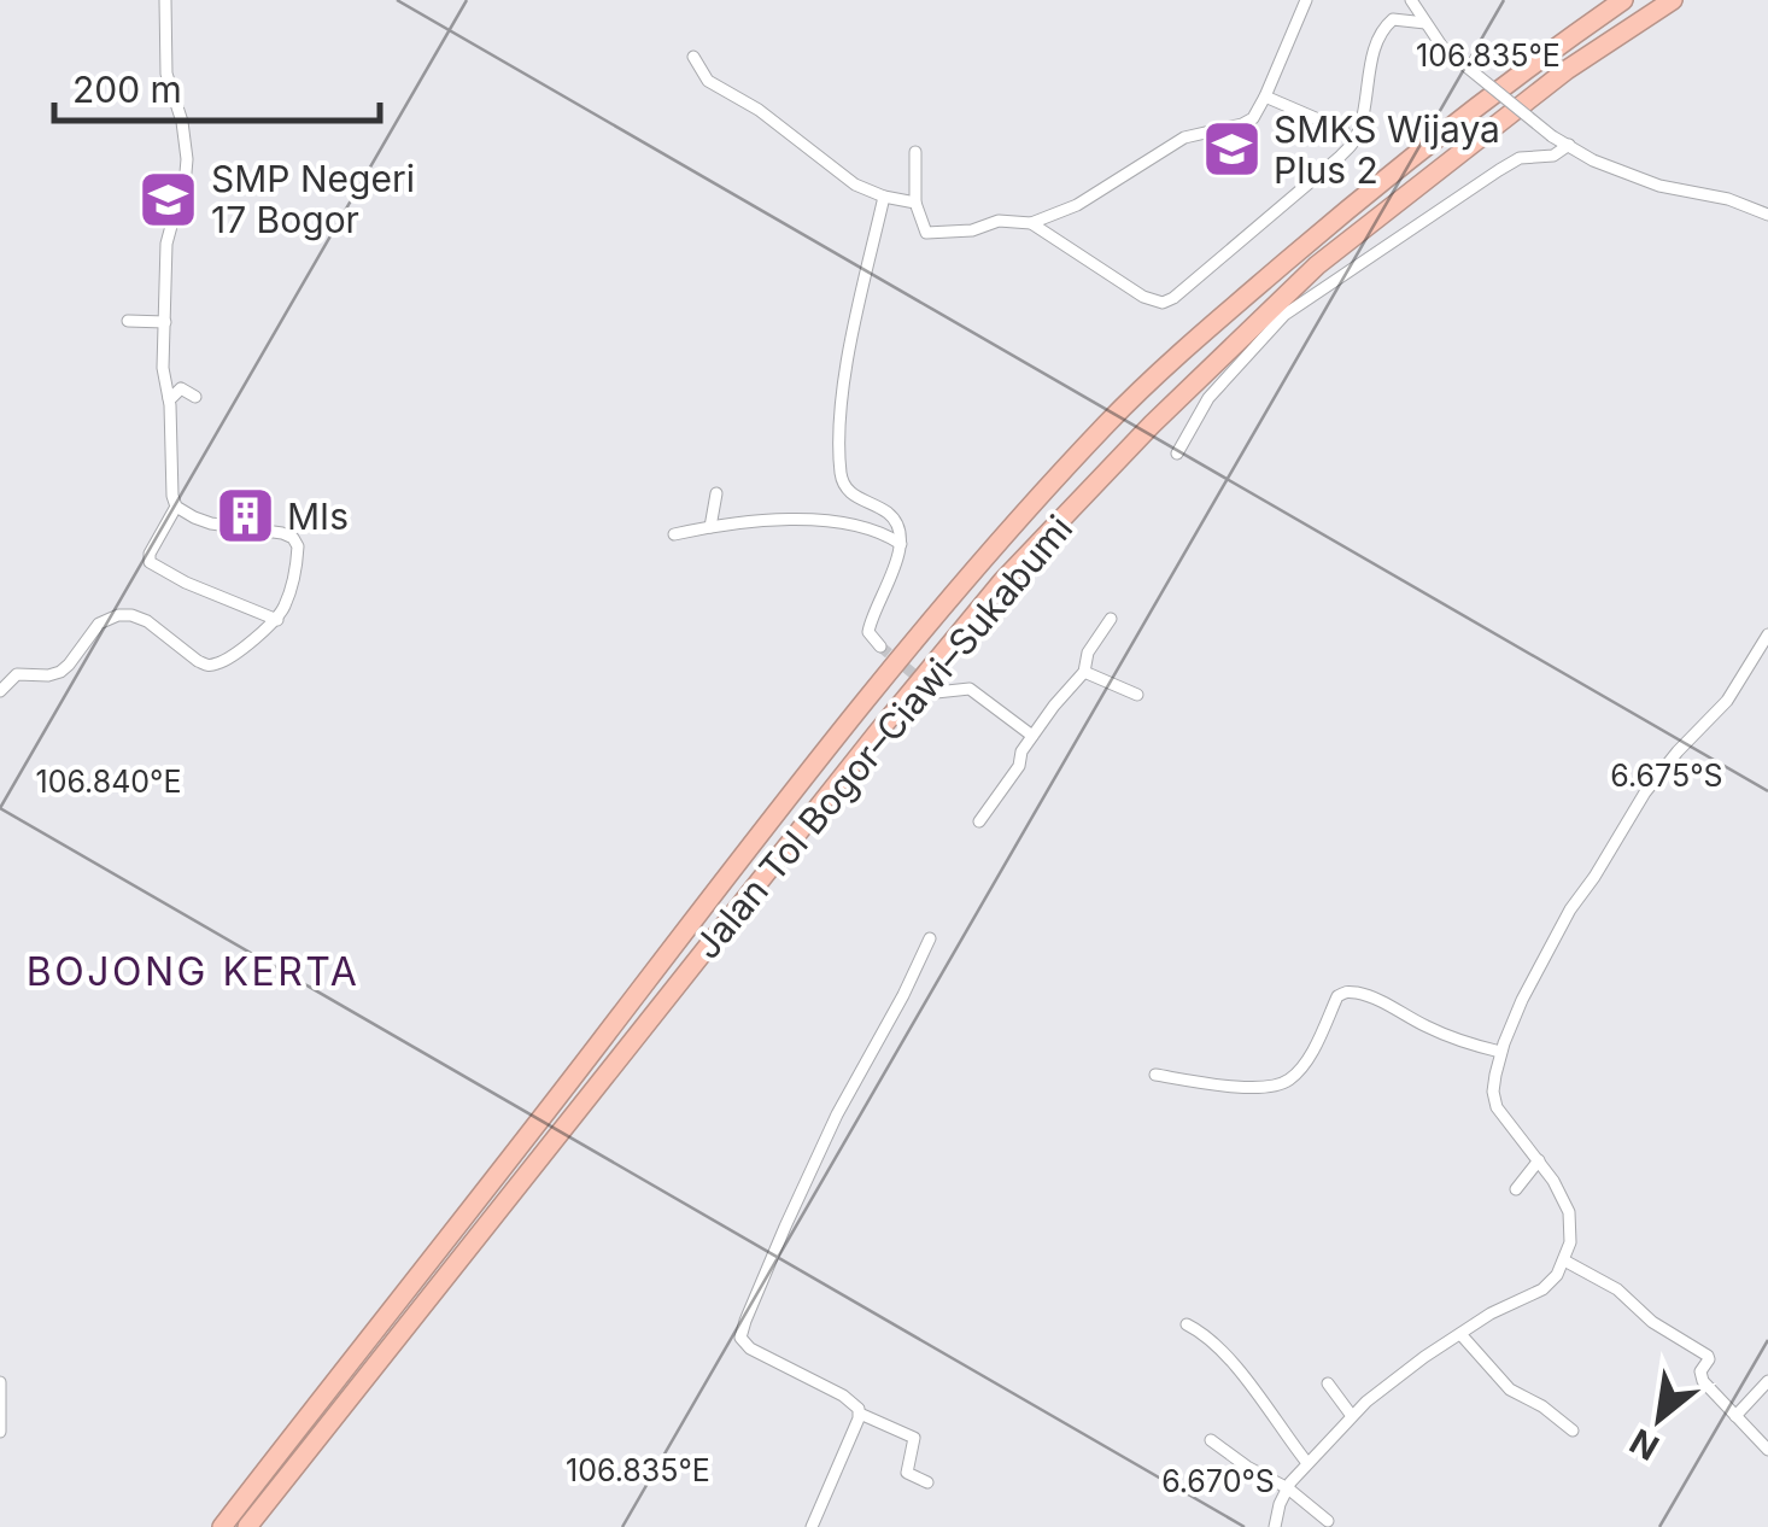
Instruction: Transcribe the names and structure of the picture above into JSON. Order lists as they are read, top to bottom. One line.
{"streets":{"highway":["Jalan Tol Bogor–Ciawi–Sukabumi"]},"districts":["BOJONG KERTA"],"places":{"school or university":["SMKS Wijaya Plus 2","SMP Negeri 17 Bogor"],"building":["MIs"]},"scale_bar":"200 m","north":"bottom left","coordinates":["106.835°E","6.675°S","106.840°E","6.670°S"]}
